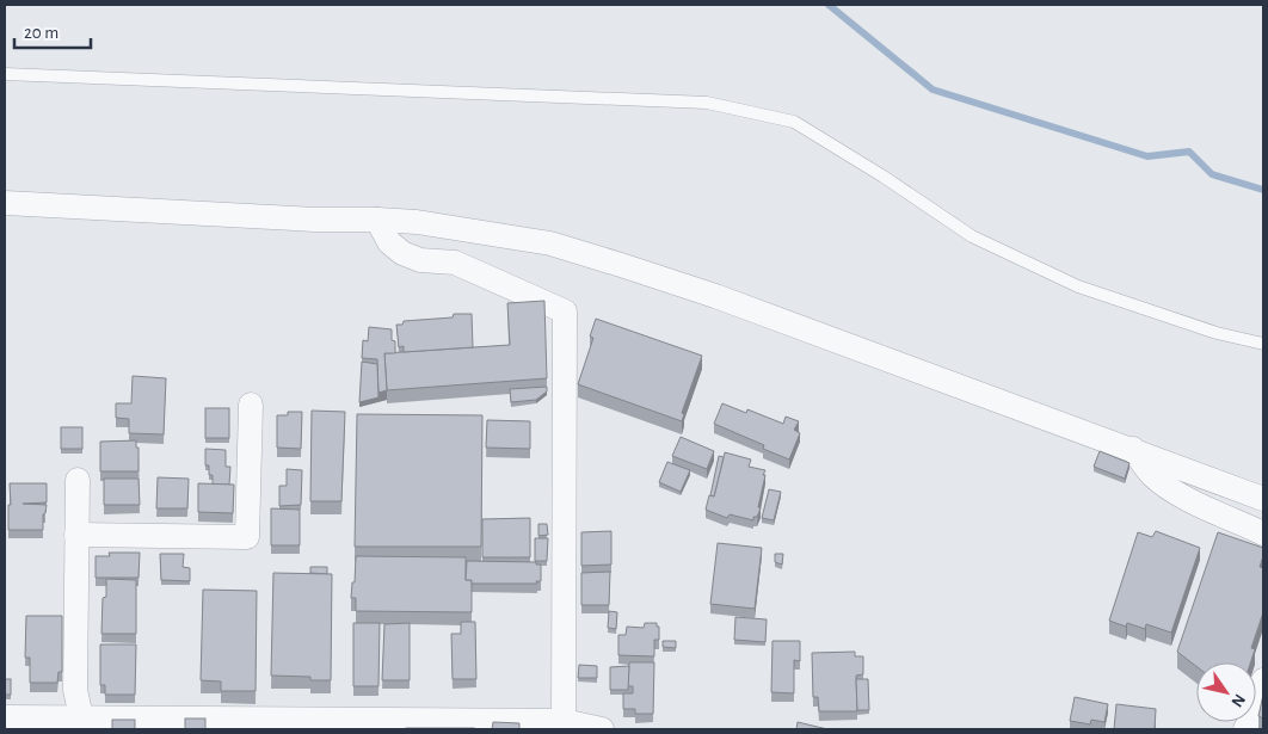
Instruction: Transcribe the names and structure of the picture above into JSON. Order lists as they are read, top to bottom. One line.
{"scale_bar":"20 m","north":"bottom right"}
